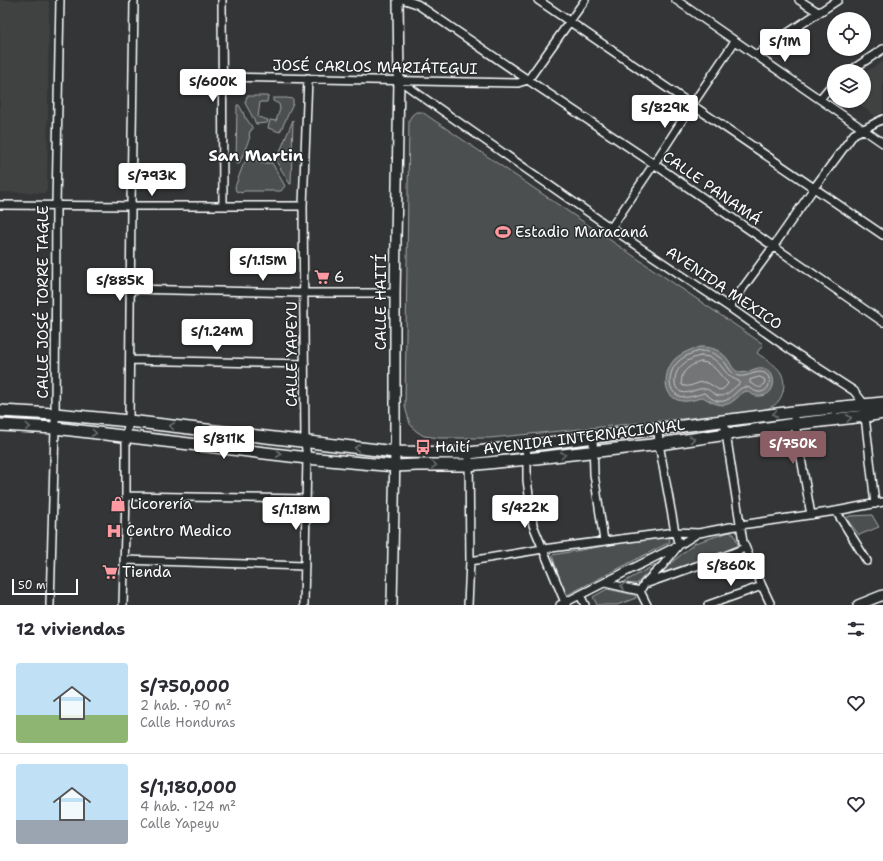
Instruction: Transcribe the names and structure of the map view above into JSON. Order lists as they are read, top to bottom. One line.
{"streets":{"main road":["AVENIDA INTERNACIONAL"],"street":["JOSÉ CARLOS MARIÁTEGUI","CALLE PANAMÁ","AVENIDA MEXICO","CALLE JOSÉ TORRE TAGLE","CALLE HAITÍ","CALLE YAPEYU"]},"crossings":[["JOSÉ CARLOS MARIÁTEGUI","CALLE PANAMÁ"],["JOSÉ CARLOS MARIÁTEGUI","AVENIDA MEXICO"],["JOSÉ CARLOS MARIÁTEGUI","CALLE HAITÍ"],["JOSÉ CARLOS MARIÁTEGUI","CALLE YAPEYU"],["AVENIDA MEXICO","CALLE HAITÍ"],["AVENIDA MEXICO","AVENIDA INTERNACIONAL"],["CALLE JOSÉ TORRE TAGLE","AVENIDA INTERNACIONAL"],["CALLE HAITÍ","AVENIDA INTERNACIONAL"],["CALLE YAPEYU","AVENIDA INTERNACIONAL"]],"districts":["San Martin"],"places":{"sports":["Estadio Maracaná"],"supermarket":["6","Tienda"],"bus stop":["Haití"],"shop":["Licorería"],"hospital":["Centro Medico"]},"scale_bar":"50 m","page":{"price":["S/1M","S/600K","S/829K","S/793K","S/1.15M","S/885K","S/1.24M","S/811K","S/750K","S/422K","S/1.18M","S/860K"],"scale":"50 m","heading":"12 viviendas","list":[{"name":"S/750,000","note":"2 hab. · 70 m² · Calle Honduras"},{"name":"S/1,180,000","note":"4 hab. · 124 m² · Calle Yapeyu"}]}}
